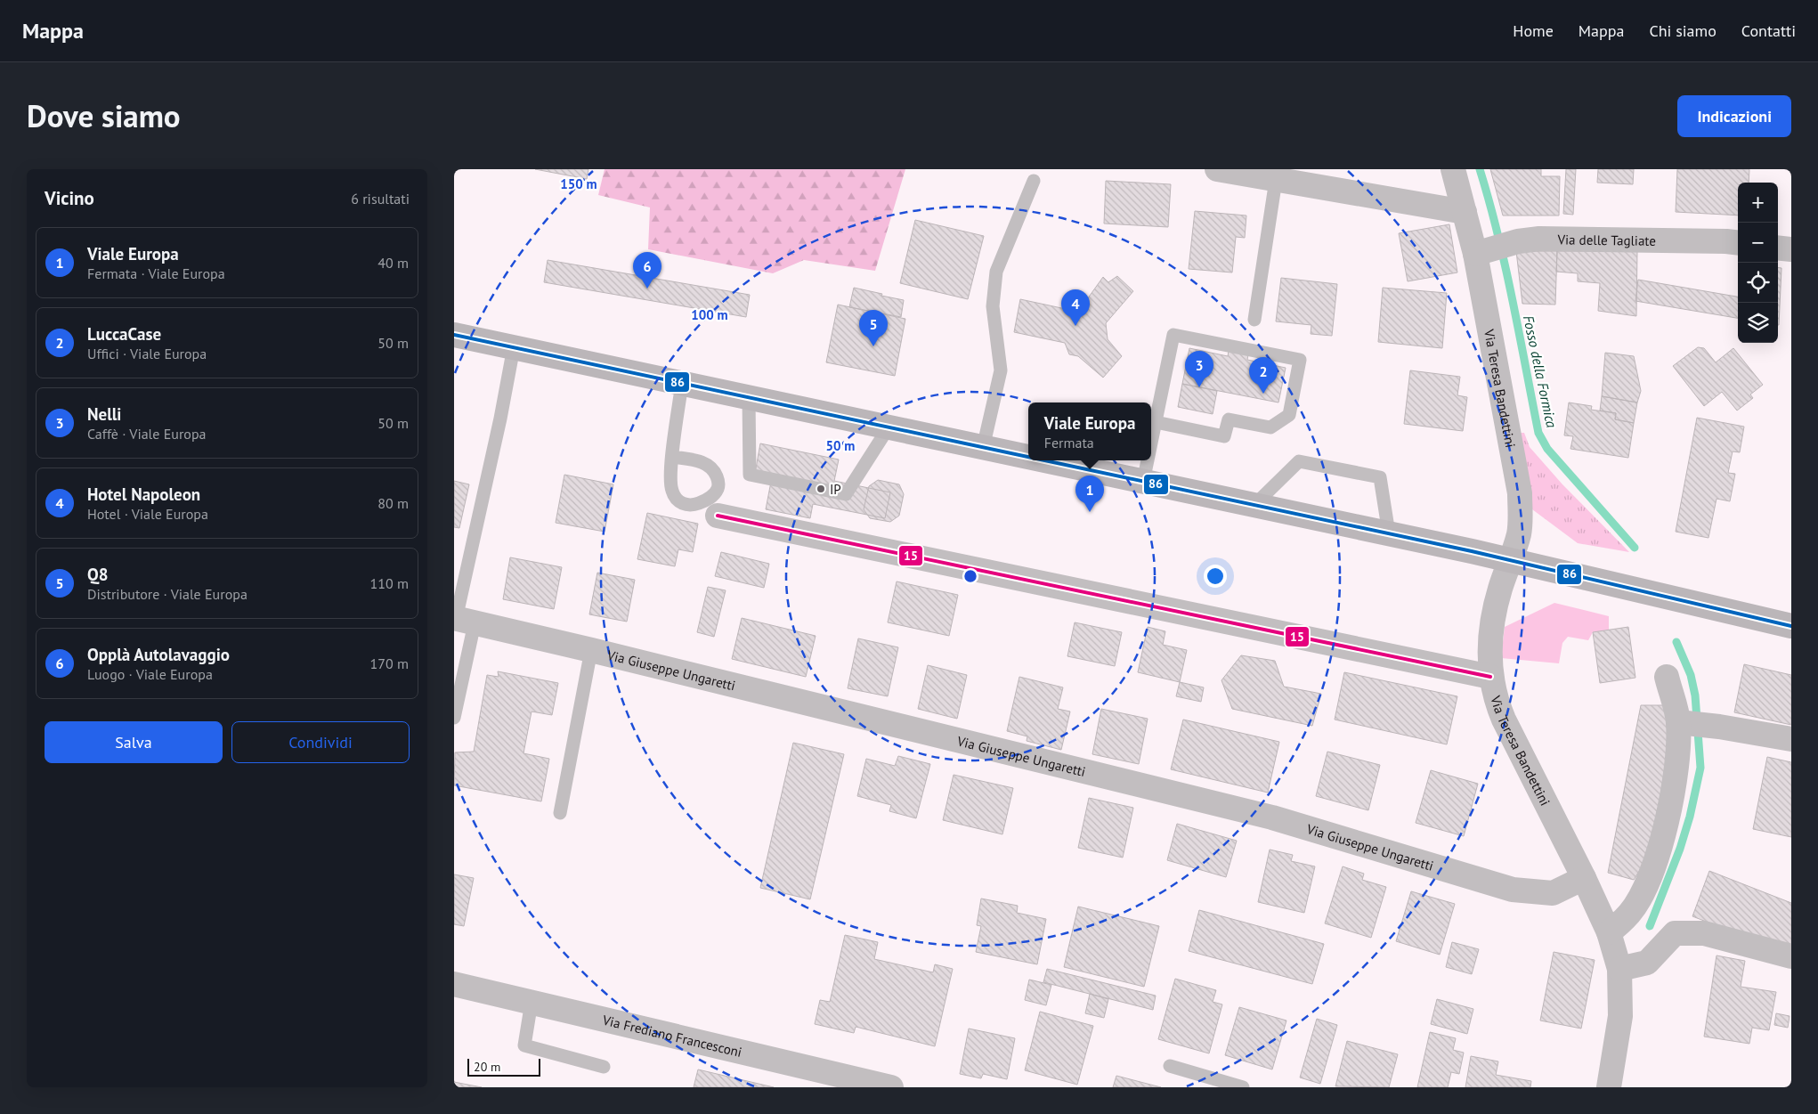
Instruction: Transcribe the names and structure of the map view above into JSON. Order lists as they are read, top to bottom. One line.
{"streets":{"street":["Via delle Tagliate","Via Teresa Bandettini","Via Giuseppe Ungaretti","Via Frediano Francesconi"]},"crossings":[["Via delle Tagliate","Via Teresa Bandettini"],["Via Teresa Bandettini","Via Giuseppe Ungaretti"]],"water":["Fosso della Formica"],"places":["IP"],"lines":["transit line 86","transit line 15"],"scale_bar":"20 m","page":{"header":"Mappa","nav":["Home","Mappa","Chi siamo","Contatti"],"title":"Dove siamo","buttons":["Indicazioni",["Salva","Condividi"]],"heading":["Vicino","6 risultati"],"map_buttons":["+","−"],"list":[{"mark":"1","name":"Viale Europa","note":"Fermata · Viale Europa","value":"40 m"},{"mark":"2","name":"LuccaCase","note":"Uffici · Viale Europa","value":"50 m"},{"mark":"3","name":"Nelli","note":"Caffè · Viale Europa","value":"50 m"},{"mark":"4","name":"Hotel Napoleon","note":"Hotel · Viale Europa","value":"80 m"},{"mark":"5","name":"Q8","note":"Distributore · Viale Europa","value":"110 m"},{"mark":"6","name":"Opplà Autolavaggio","note":"Luogo · Viale Europa","value":"170 m"}],"pins":["6","4","5","3","2","1"],"popup":["Viale Europa","Fermata"],"scale":"20 m"},"rings":["150 m","100 m","50 m"]}
